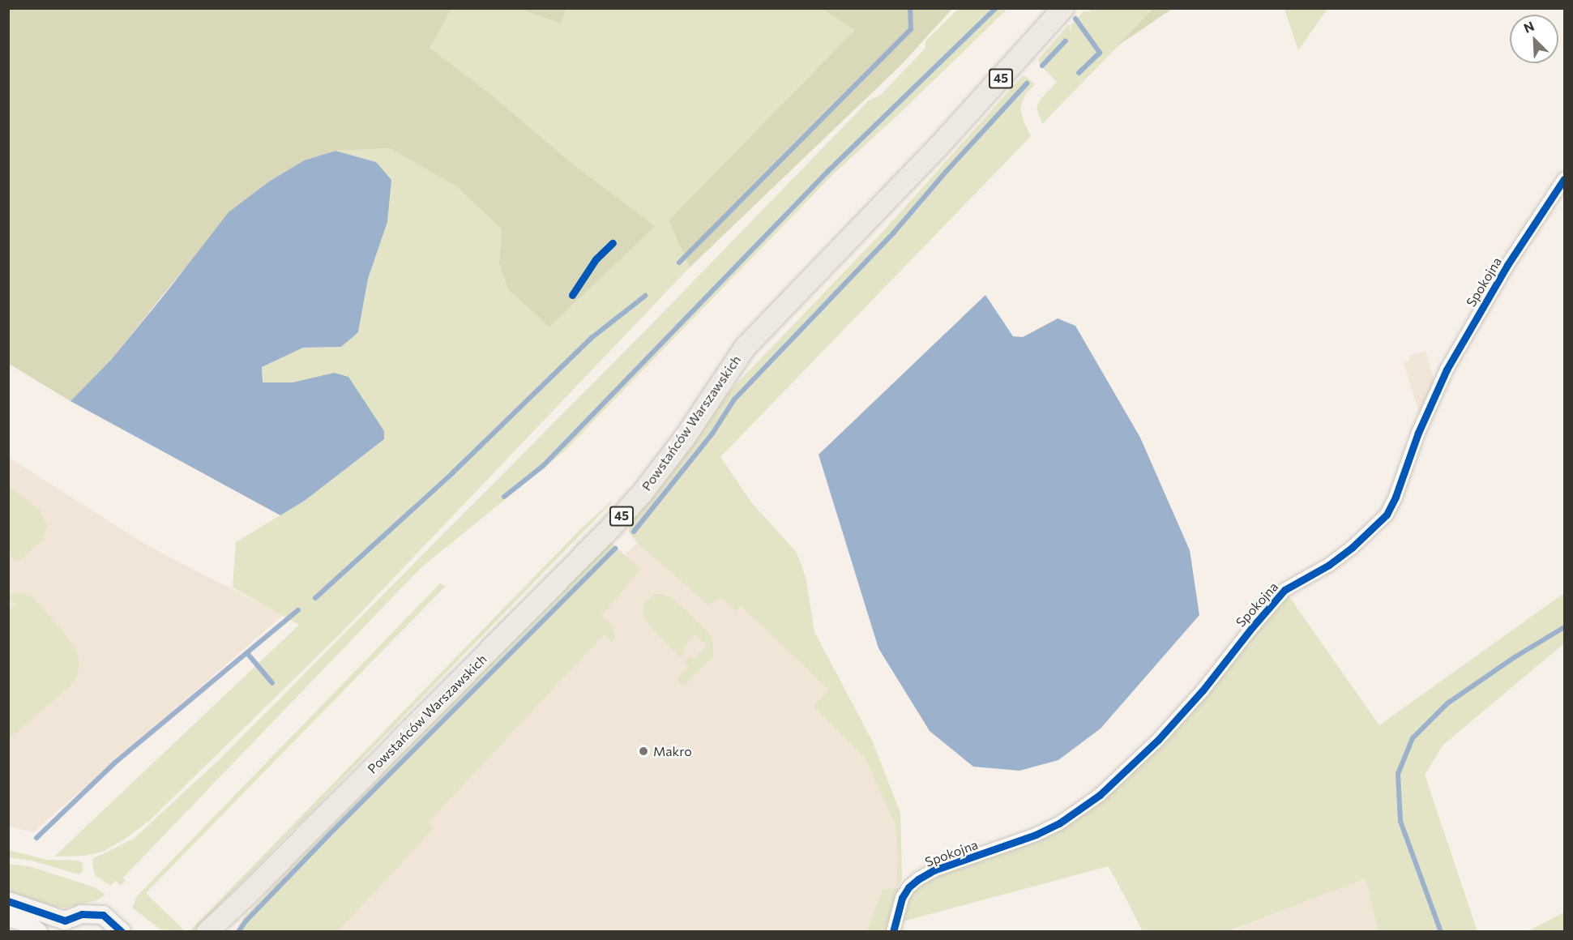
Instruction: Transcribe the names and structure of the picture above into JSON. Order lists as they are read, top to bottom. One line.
{"streets":{"main road":["45","Powstańców Warszawskich"],"street":["Spokojna"]},"places":["Makro"],"north":"top left"}
